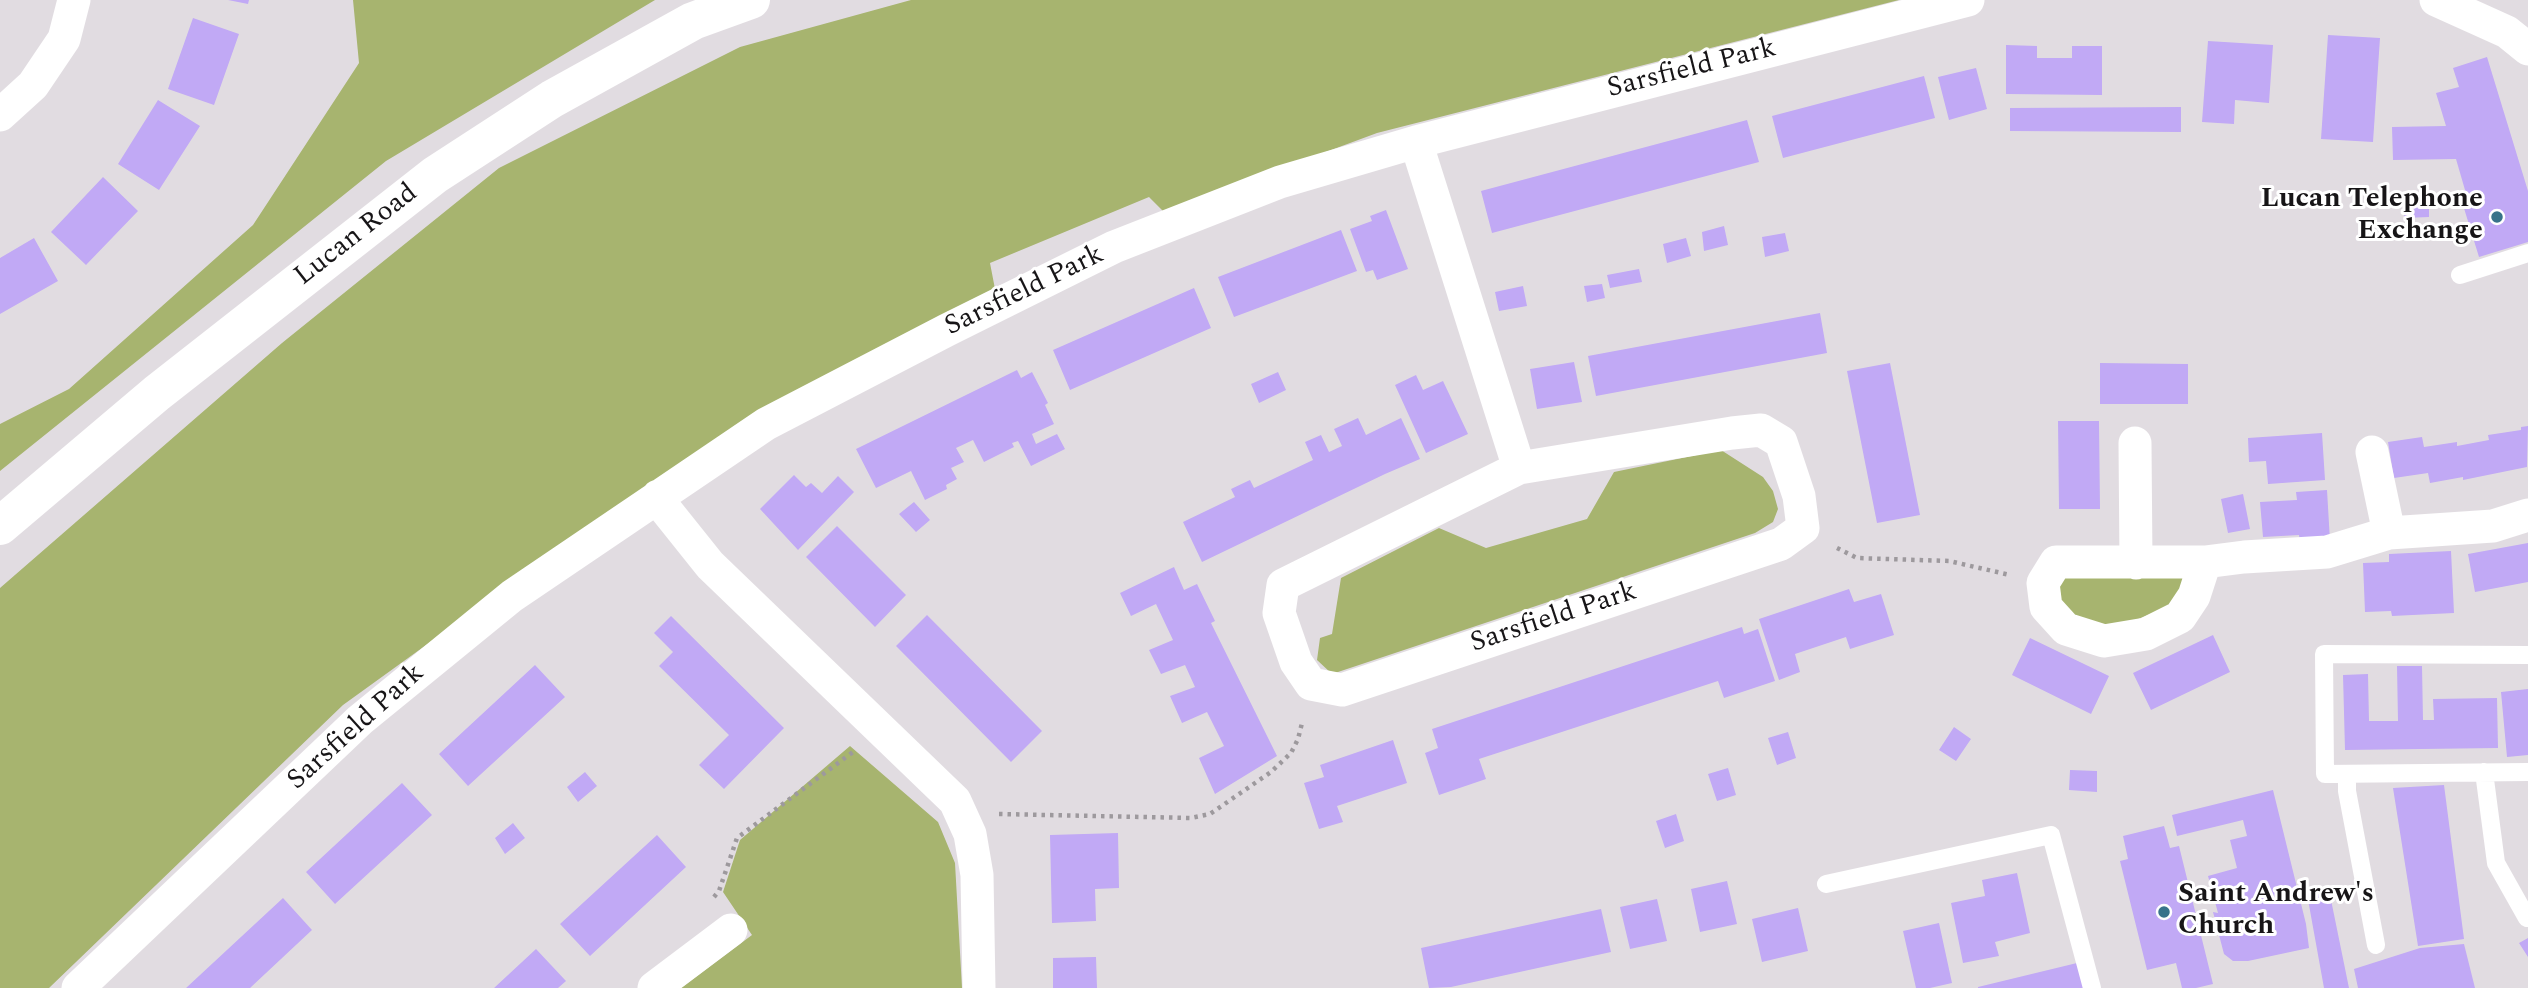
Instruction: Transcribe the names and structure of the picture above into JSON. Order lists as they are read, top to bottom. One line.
{"streets":{"main road":["Lucan Road"],"street":["Sarsfield Park"]},"places":["Lucan Telephone Exchange","Saint Andrew's Church"]}
